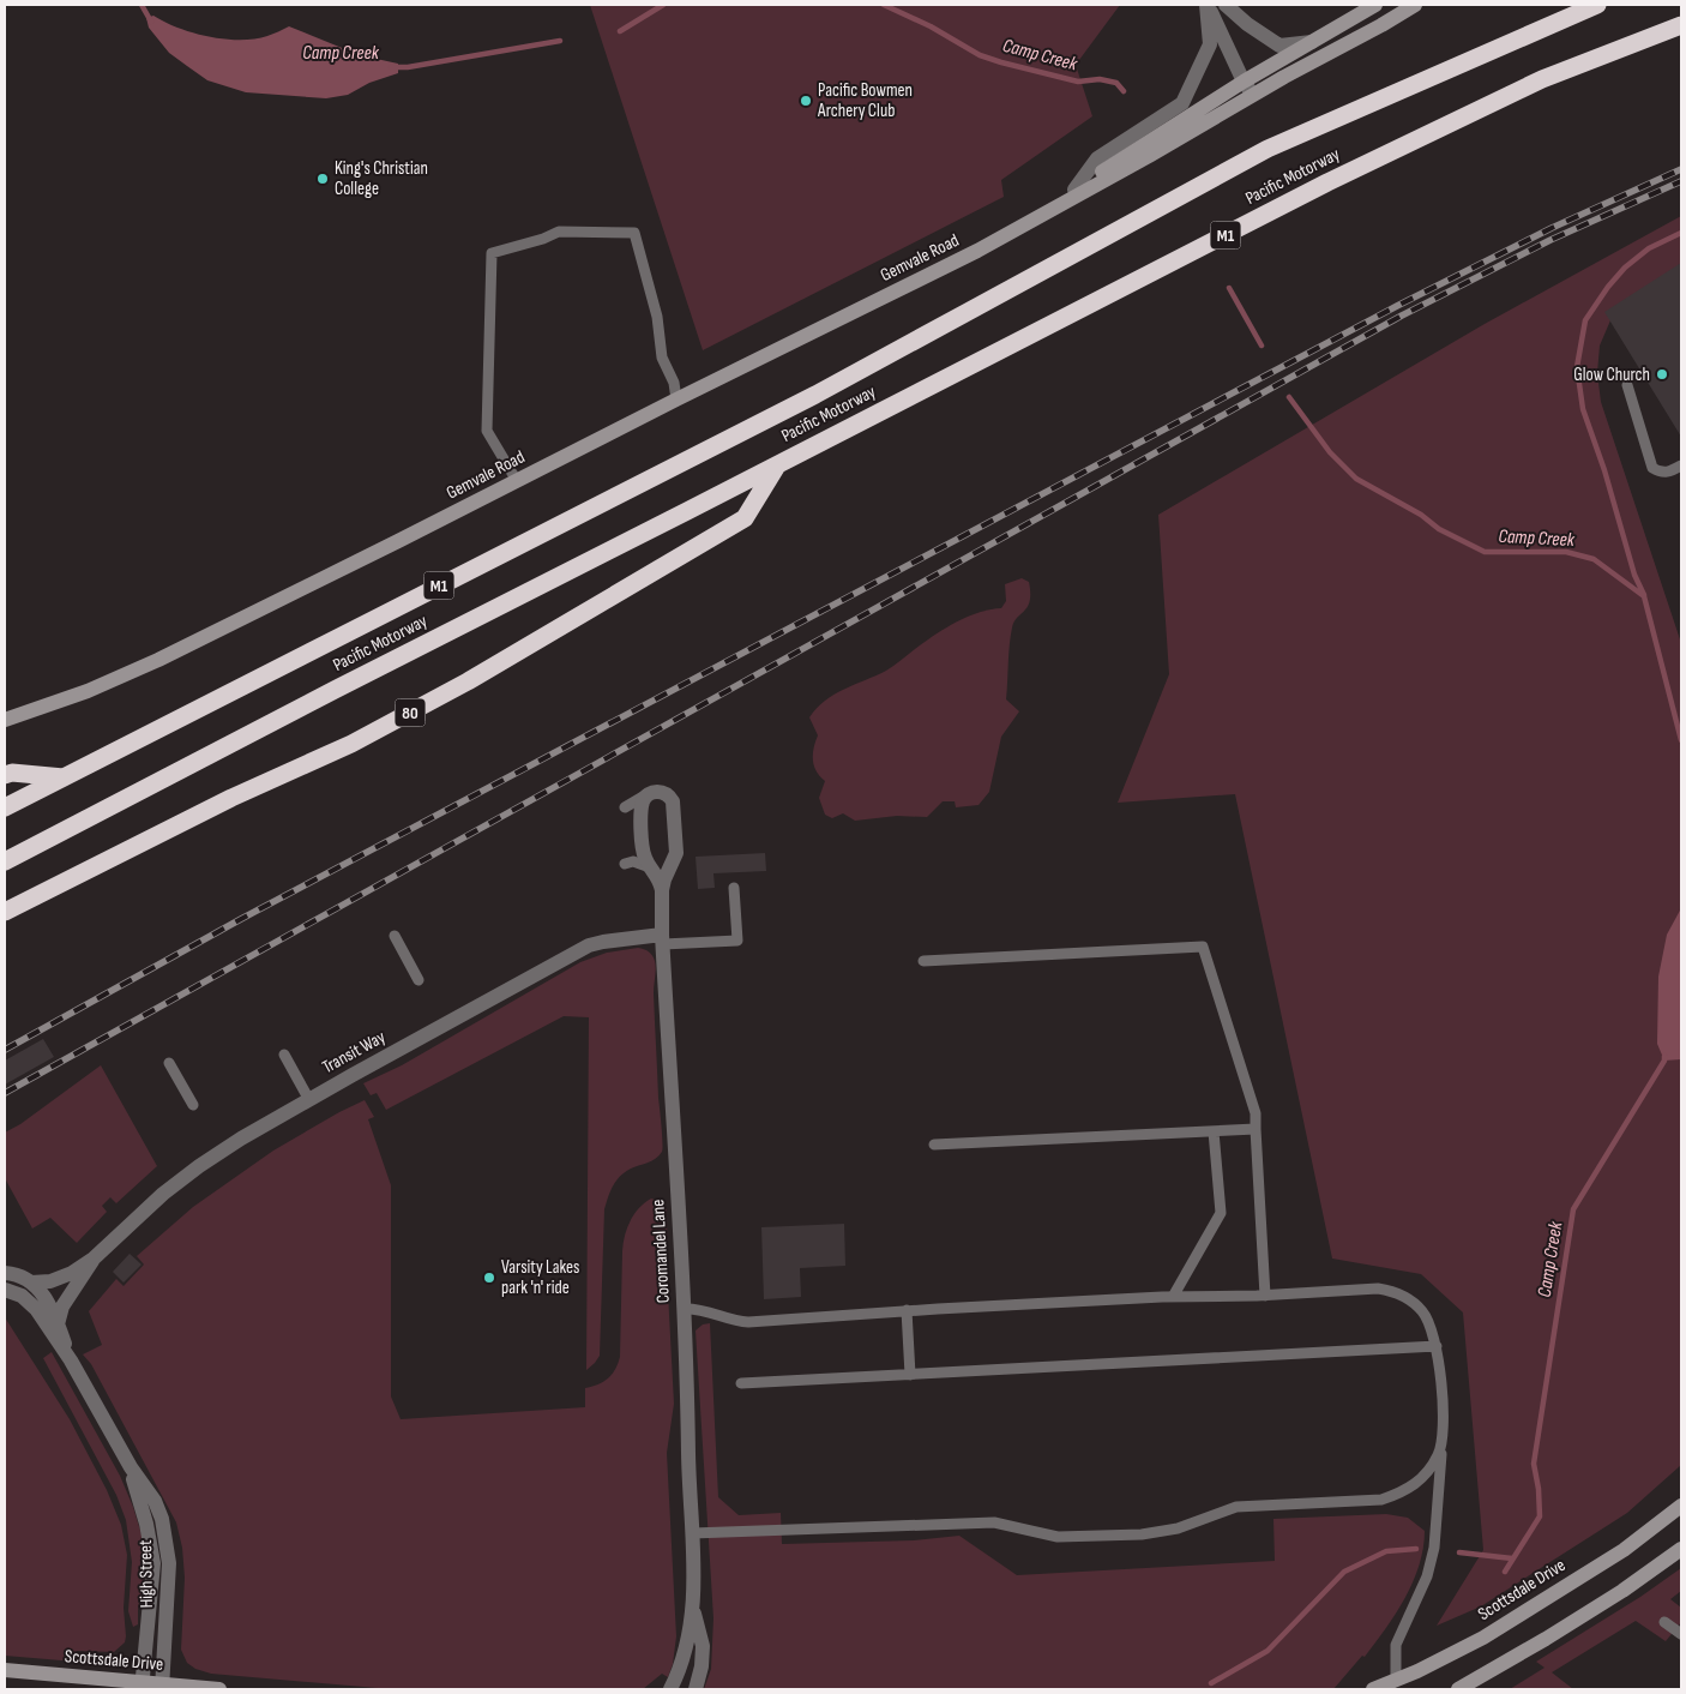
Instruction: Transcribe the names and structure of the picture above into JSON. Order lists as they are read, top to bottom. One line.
{"streets":{"highway":["Pacific Motorway","M1","80"],"main road":["Gemvale Road","Scottsdale Drive"],"street":["Transit Way","Coromandel Lane","High Street"]},"crossings":[["Pacific Motorway","80"],["Transit Way","Coromandel Lane"],["High Street","Scottsdale Drive"]],"water":["Camp Creek"],"places":["Pacific Bowmen Archery Club","King's Christian College","Glow Church","Varsity Lakes park 'n' ride"]}
